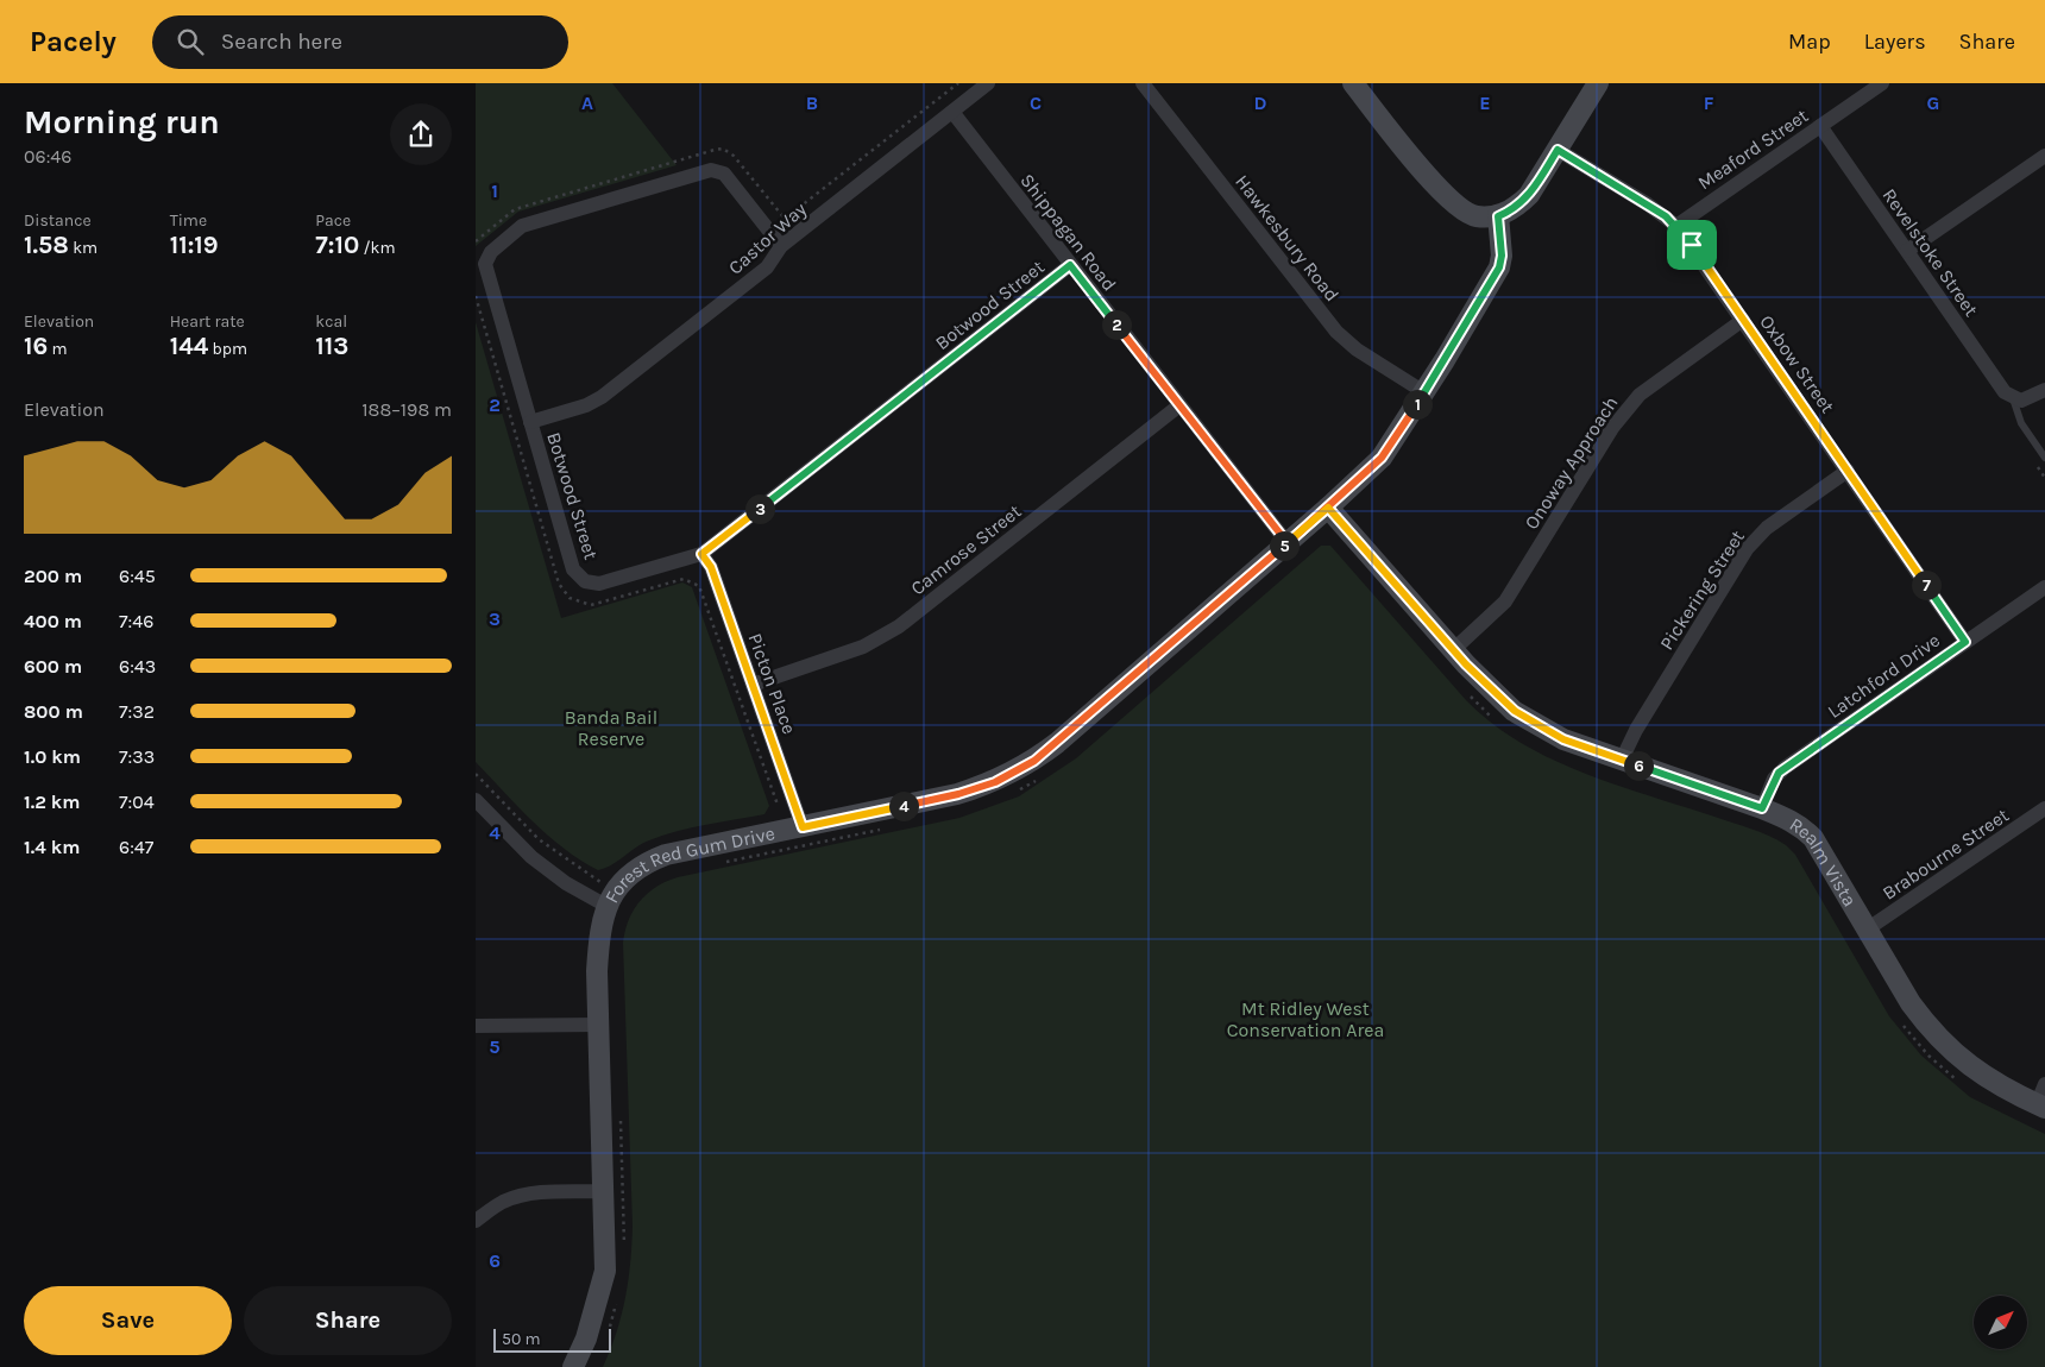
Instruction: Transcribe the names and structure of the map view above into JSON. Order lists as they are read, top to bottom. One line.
{"streets":{"street":["Meaford Street","Shippagan Road","Castor Way","Hawkesbury Road","Revelstoke Street","Botwood Street","Oxbow Street","Onoway Approach","Camrose Street","Pickering Street","Latchford Drive","Picton Place","Brabourne Street","Realm Vista","Forest Red Gum Drive"]},"crossings":[["Meaford Street","Revelstoke Street"],["Meaford Street","Oxbow Street"],["Shippagan Road","Castor Way"],["Shippagan Road","Botwood Street"],["Shippagan Road","Camrose Street"],["Shippagan Road","Forest Red Gum Drive"],["Castor Way","Botwood Street"],["Hawkesbury Road","Forest Red Gum Drive"],["Botwood Street","Picton Place"],["Oxbow Street","Onoway Approach"],["Oxbow Street","Pickering Street"],["Oxbow Street","Latchford Drive"],["Onoway Approach","Realm Vista"],["Camrose Street","Picton Place"],["Pickering Street","Realm Vista"],["Latchford Drive","Realm Vista"],["Picton Place","Forest Red Gum Drive"],["Brabourne Street","Realm Vista"],["Realm Vista","Forest Red Gum Drive"]],"parks":["Banda Bail Reserve","Mt Ridley West Conservation Area"],"scale_bar":"50 m","north":"top right","page":{"header":"Pacely","search":"Search here","nav":["Map","Layers","Share"],"heading":["Morning run","06:46"],"stats":[["Distance","1.58 km"],["Time","11:19"],["Pace","7:10 /km"],["Elevation","16 m"],["Heart rate","144 bpm"],["kcal","113"]],"pins":["2","1","3","5","7","6","4"],"chart":["Elevation","188–198 m"],"list":[{"name":"200 m","note":"6:45"},{"name":"400 m","note":"7:46"},{"name":"600 m","note":"6:43"},{"name":"800 m","note":"7:32"},{"name":"1.0 km","note":"7:33"},{"name":"1.2 km","note":"7:04"},{"name":"1.4 km","note":"6:47"}],"buttons":["Save","Share"],"scale":"50 m"},"grid":{"columns":["A","B","C","D","E","F","G"],"rows":["1","2","3","4","5","6"]}}
